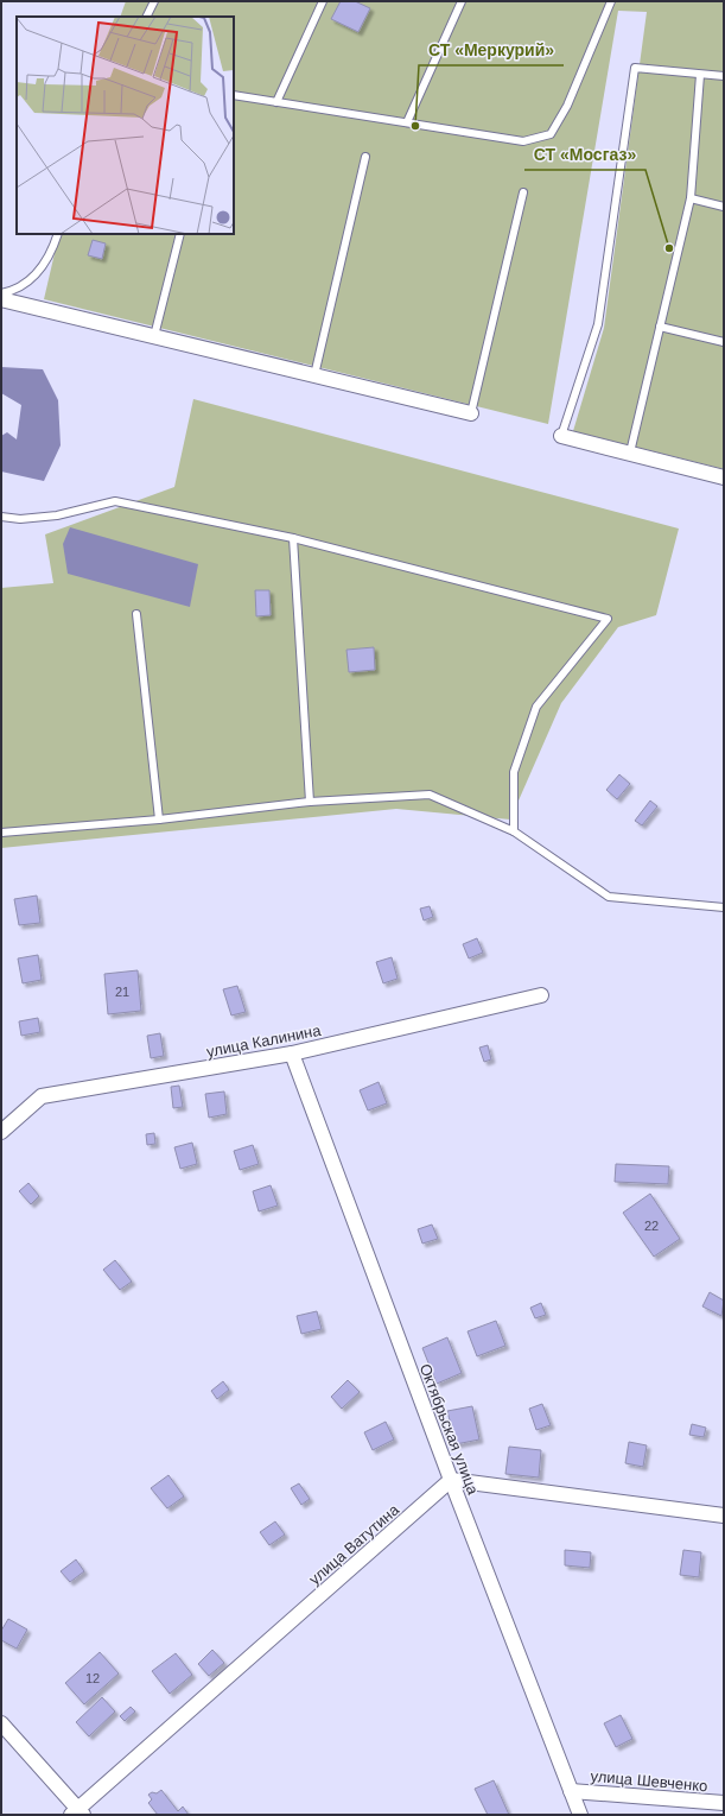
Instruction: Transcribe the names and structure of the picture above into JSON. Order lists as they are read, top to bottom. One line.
{"streets":{"street":["улица Калинина","Октябрьская улица","улица Ватутина","улица Шевченко"]},"crossings":[["улица Калинина","Октябрьская улица"],["Октябрьская улица","улица Ватутина"],["Октябрьская улица","улица Шевченко"]],"places":["СТ «Меркурий»","СТ «Мосгаз»"],"house_numbers":["21","22","12"]}
